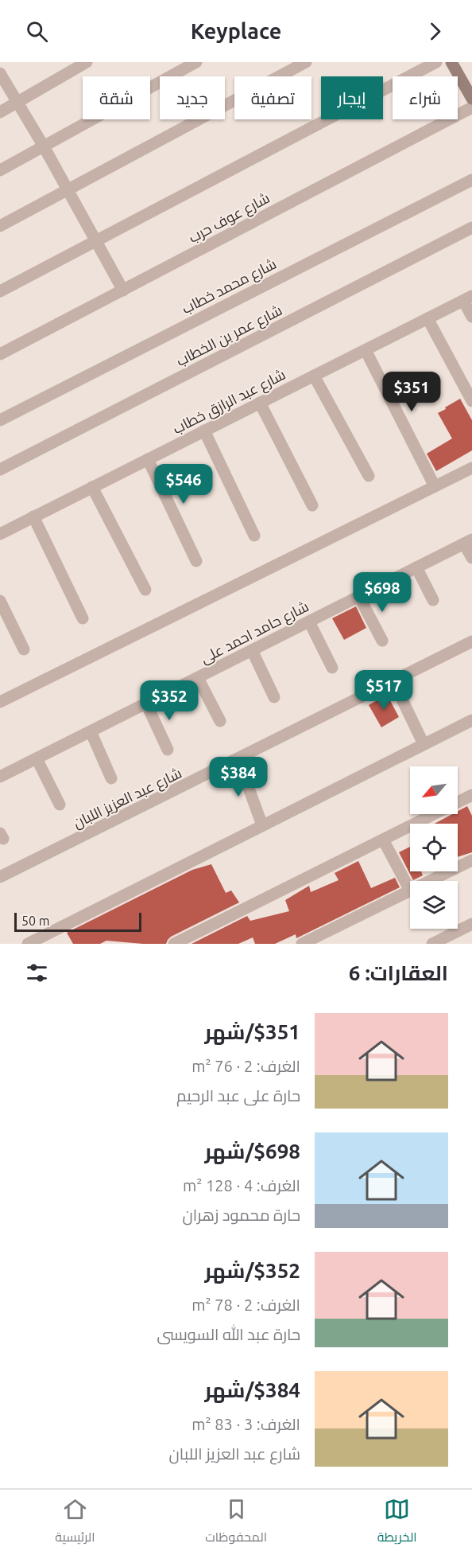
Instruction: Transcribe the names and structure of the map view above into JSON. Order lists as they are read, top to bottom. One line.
{"streets":{"street":["شارع عوف حرب","شارع محمد خطاب","شارع عمر بن الخطاب","شارع عبد الرازق خطاب","شارع حامد احمد على","شارع عبد العزيز اللبان"]},"scale_bar":"50 m","north":"bottom left","page":{"header":"Keyplace","chip":["شراء","إيجار","تصفية","جديد","شقة"],"price":["$351","$546","$698","$517","$352","$384"],"scale":"50 m","heading":"العقارات: 6","list":[{"name":"$351/شهر","note":"الغرف: 2 · 76 m² · حارة على عبد الرحيم"},{"name":"$698/شهر","note":"الغرف: 4 · 128 m² · حارة محمود زهران"},{"name":"$352/شهر","note":"الغرف: 2 · 78 m² · حارة عبد الله السويسى"},{"name":"$384/شهر","note":"الغرف: 3 · 83 m² · شارع عبد العزيز اللبان"}],"tabs":["الخريطة","المحفوظات","الرئيسية"]}}
